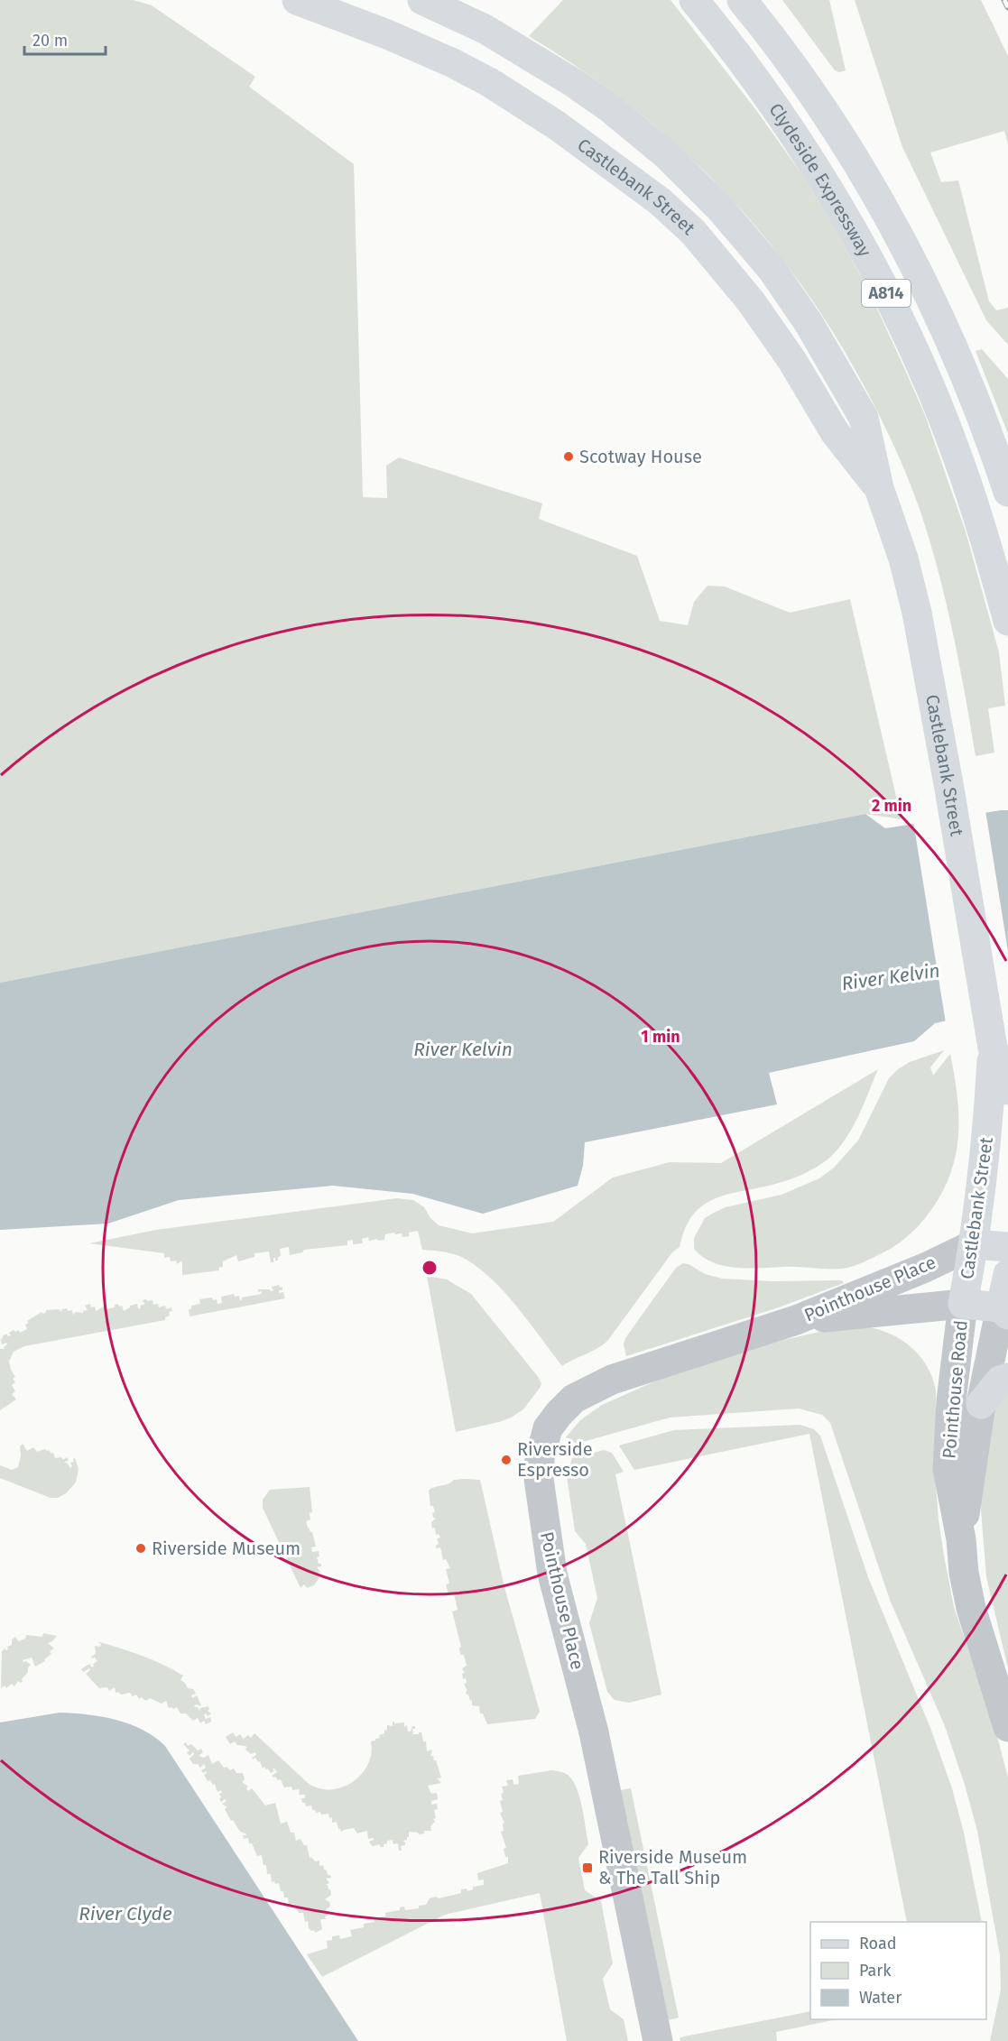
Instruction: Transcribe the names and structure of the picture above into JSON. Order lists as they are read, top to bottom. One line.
{"streets":{"main road":["Clydeside Expressway","Castlebank Street","A814"],"street":["Pointhouse Place","Pointhouse Road"]},"crossings":[["Castlebank Street","Pointhouse Place"],["Castlebank Street","Pointhouse Road"],["Pointhouse Place","Pointhouse Road"]],"water":["River Kelvin","River Clyde"],"places":{"other":["Scotway House","Riverside Espresso","Riverside Museum"],"transit":["Riverside Museum & The Tall Ship"]},"legend":["Road","Park","Water"],"scale_bar":"20 m","rings":["2 min","1 min"]}
